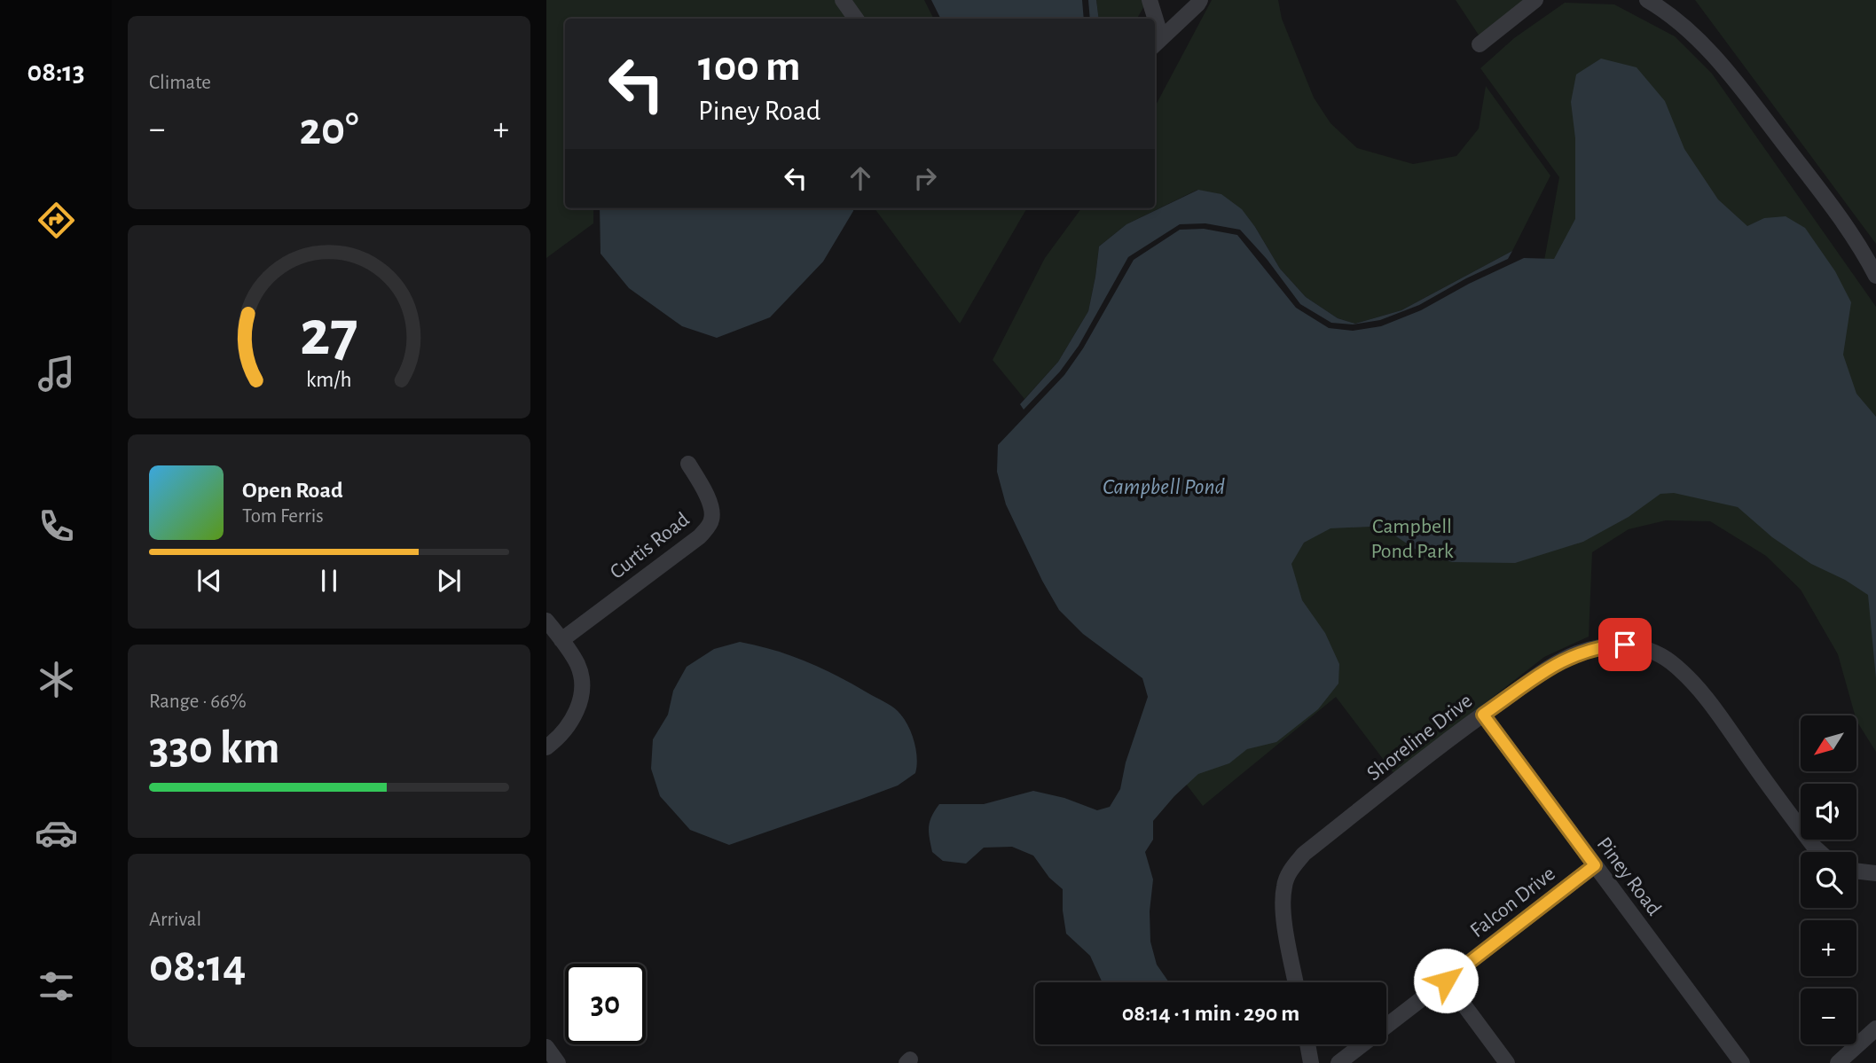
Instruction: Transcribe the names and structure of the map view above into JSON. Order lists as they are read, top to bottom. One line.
{"streets":{"street":["Curtis Road","Shoreline Drive","Piney Road","Falcon Drive"]},"crossings":[["Shoreline Drive","Piney Road"],["Piney Road","Falcon Drive"]],"water":["Campbell Pond"],"parks":["Campbell Pond Park"],"north":"bottom left","page":{"tabs":"08:13","tile":["Climate",["Range · 66%","330 km"],["Arrival","08:14"]],"turn":["100 m","Piney Road"],"heat":["−","20°","+"],"song":["Open Road","Tom Ferris"],"map_buttons":["+","−"],"limit":"30","trip":"08:14 · 1 min · 290 m","gauge":["27","km/h"]}}
